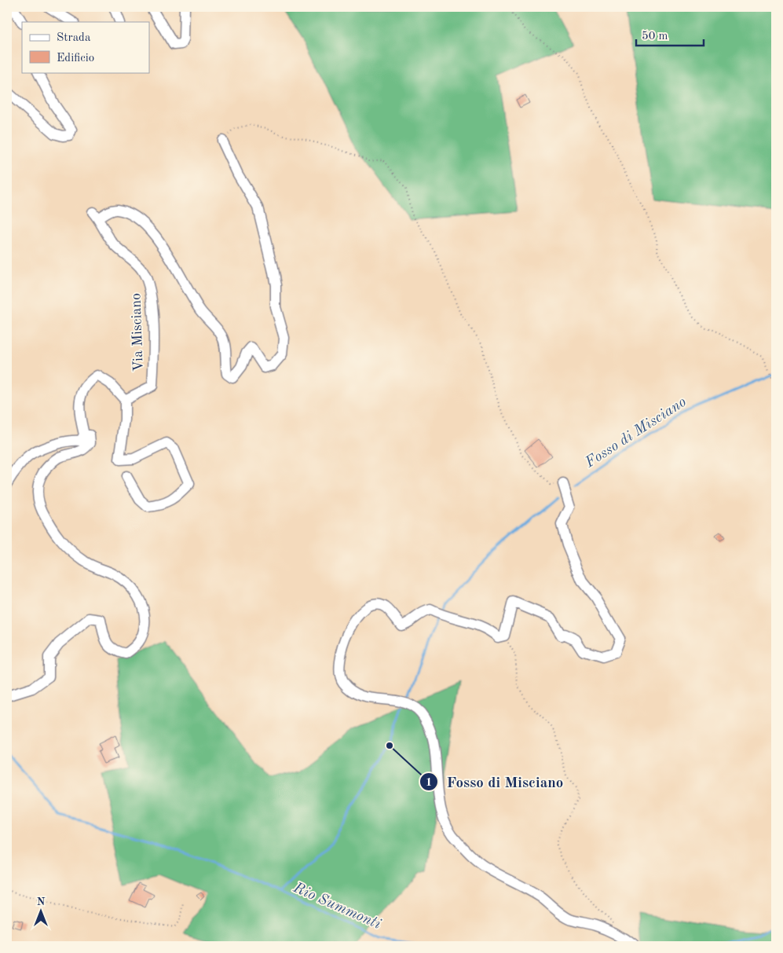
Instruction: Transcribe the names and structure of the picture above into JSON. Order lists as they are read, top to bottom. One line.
{"streets":{"street":["Via Misciano"]},"water":["Fosso di Misciano","Rio Summonti"],"places":["Fosso di Misciano"],"legend":["Strada","Edificio"],"scale_bar":"50 m","north":"top"}
